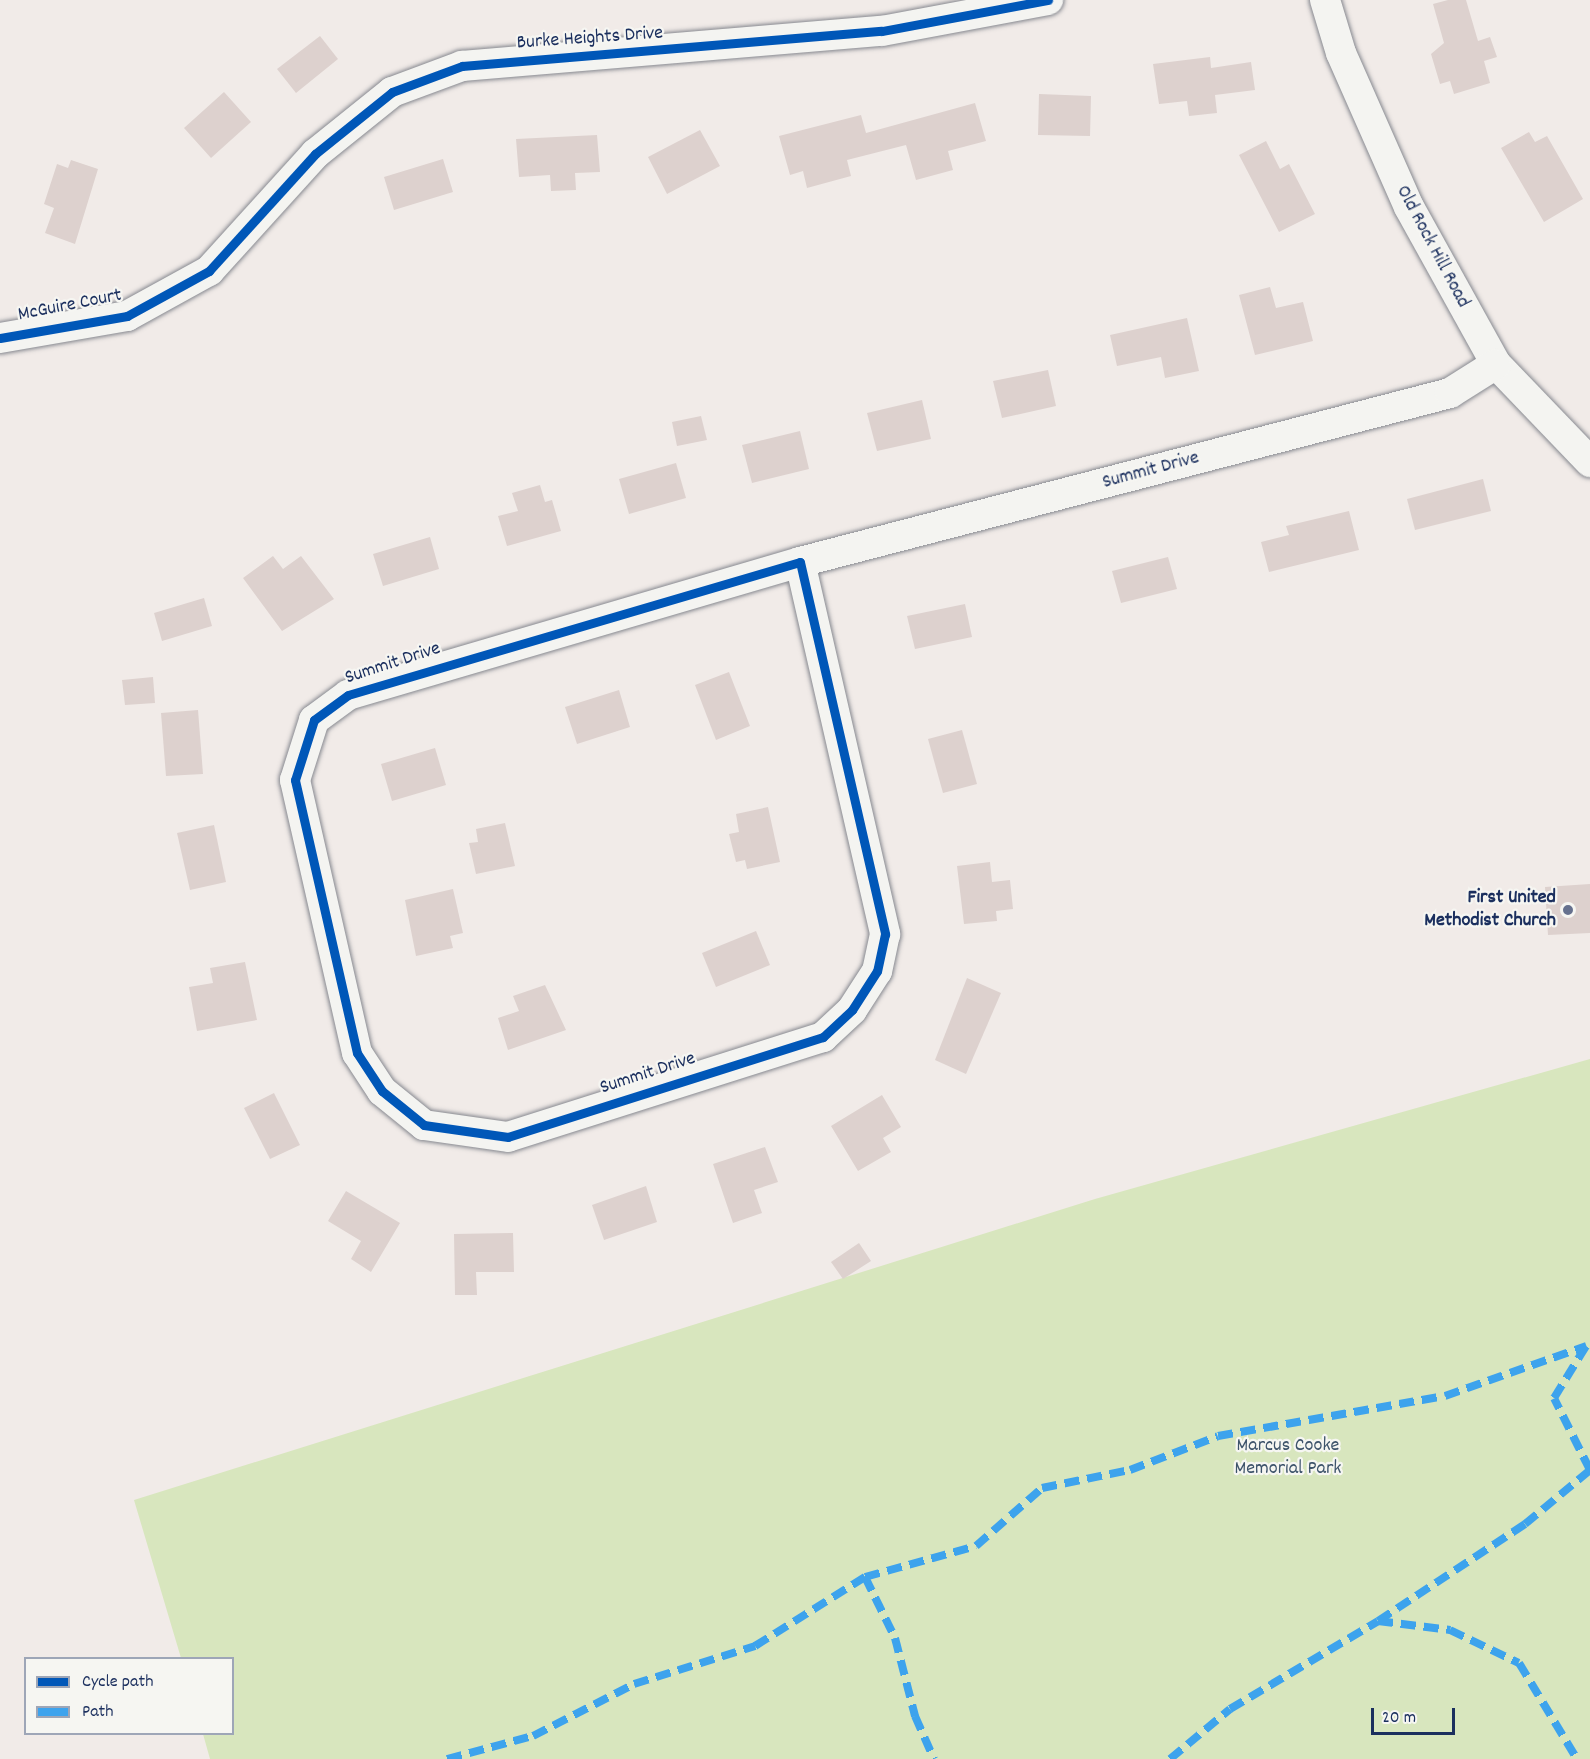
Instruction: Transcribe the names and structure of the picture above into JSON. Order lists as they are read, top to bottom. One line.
{"streets":{"street":["Burke Heights Drive","Old Rock Hill Road","McGuire Court","Summit Drive"]},"crossings":[["Burke Heights Drive","McGuire Court"],["Old Rock Hill Road","Summit Drive"]],"parks":["Marcus Cooke Memorial Park"],"places":["First United Methodist Church"],"legend":["Cycle path","Path"],"scale_bar":"20 m"}
